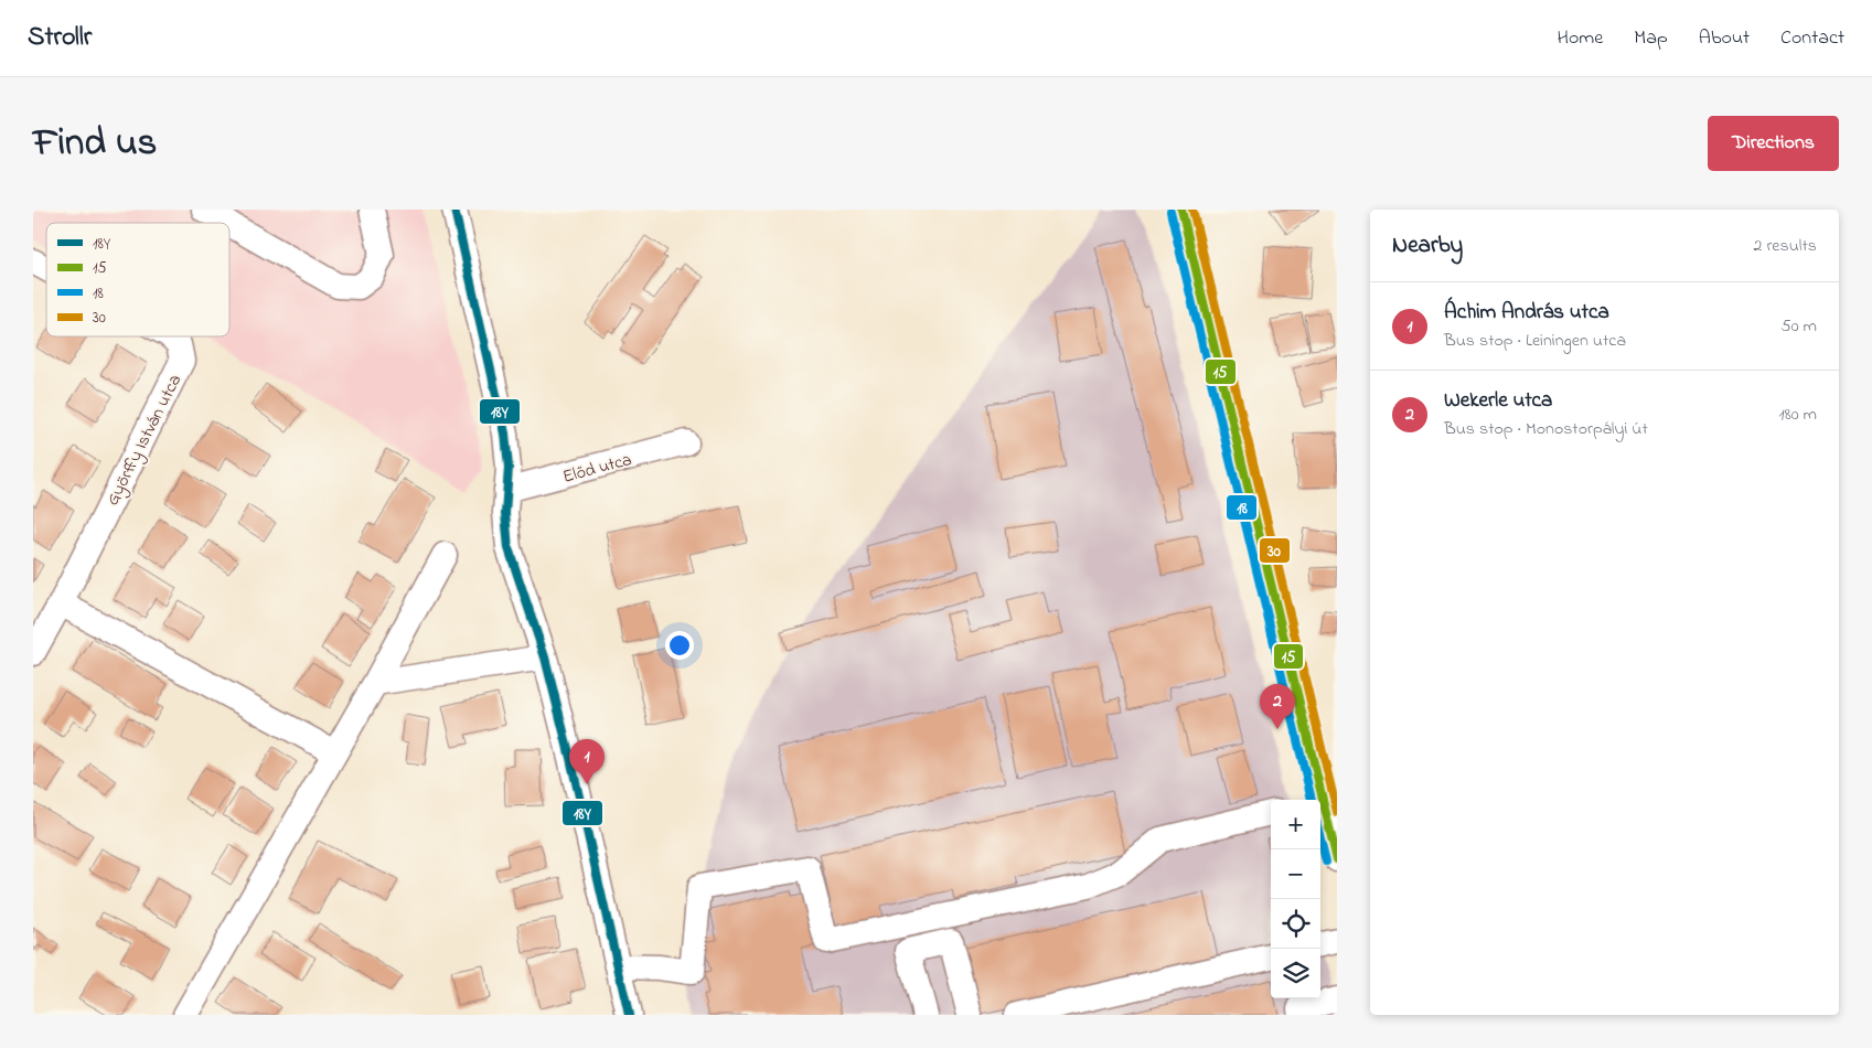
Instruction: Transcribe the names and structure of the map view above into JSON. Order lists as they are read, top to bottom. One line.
{"streets":{"street":["Györffy István utca","Előd utca"]},"lines":["transit line 18Y","transit line 15","transit line 30","transit line 18"],"legend":["18Y","15","18","30"],"page":{"header":"Strollr","nav":["Home","Map","About","Contact"],"title":"Find us","buttons":"Directions","heading":["Nearby","2 results"],"list":[{"mark":"1","name":"Áchim András utca","note":"Bus stop · Leiningen utca","value":"50 m"},{"mark":"2","name":"Wekerle utca","note":"Bus stop · Monostorpályi út","value":"180 m"}],"pins":["2","1"],"map_buttons":["+","−"]}}
